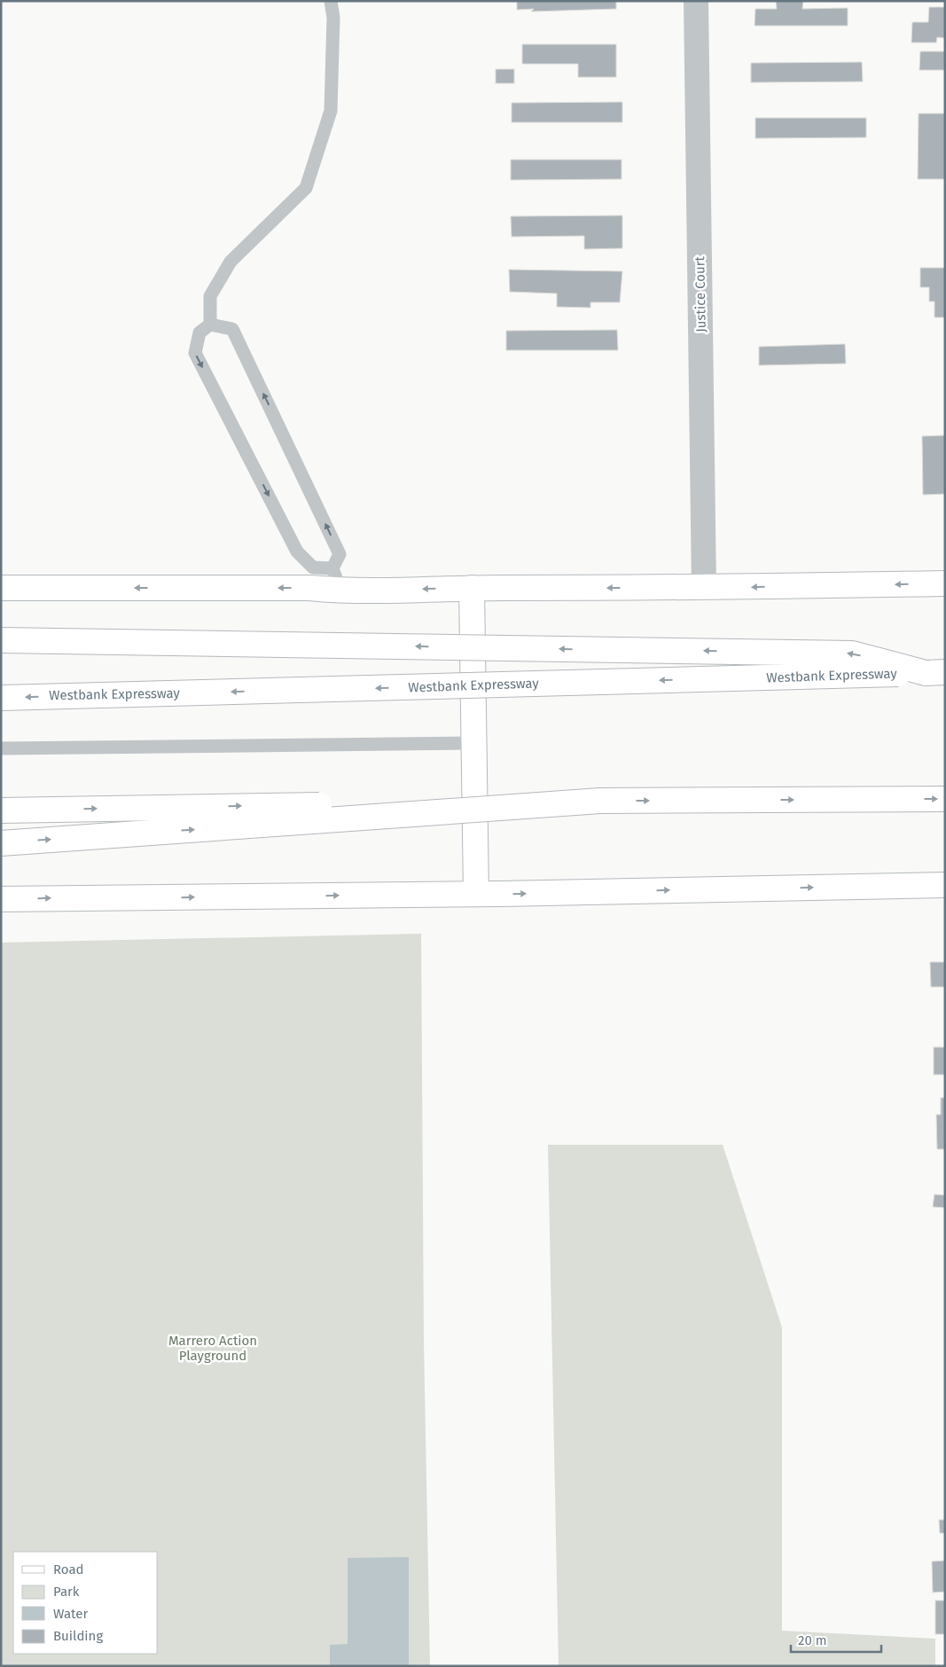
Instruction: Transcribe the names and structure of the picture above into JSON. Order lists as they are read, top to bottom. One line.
{"streets":{"main road":["Westbank Expressway"],"street":["Justice Court"]},"parks":["Marrero Action Playground"],"legend":["Road","Park","Water","Building"],"scale_bar":"20 m"}
